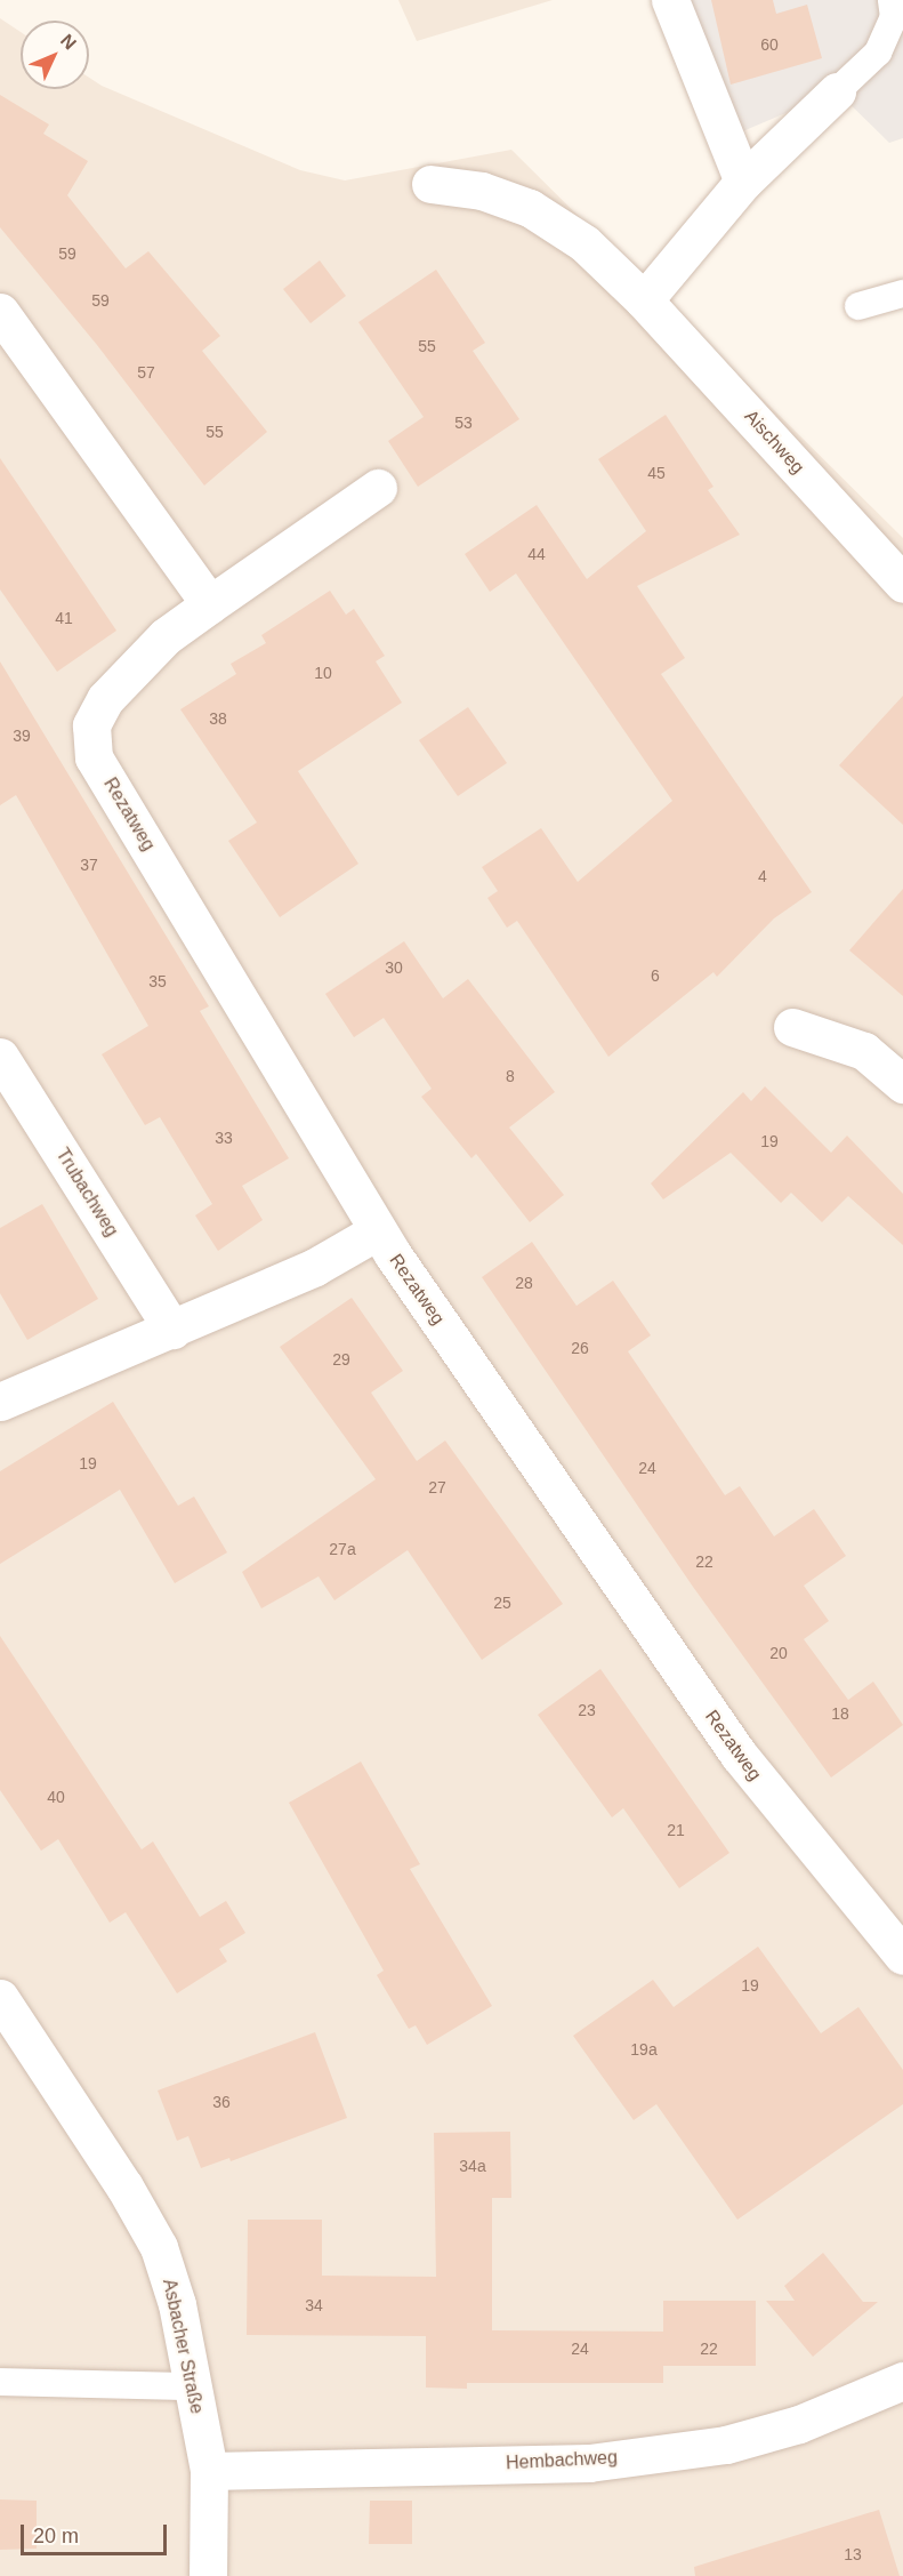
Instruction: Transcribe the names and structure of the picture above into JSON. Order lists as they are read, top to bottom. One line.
{"streets":{"street":["Aischweg","Rezatweg","Trubachweg","Asbacher Straße","Hembachweg"]},"crossings":[["Asbacher Straße","Hembachweg"]],"house_numbers":["60","59","59","55","57","53","55","45","44","41","10","38","39","37","4","30","6","35","8","33","19","28","26","29","19","24","27","27a","22","25","20","23","18","40","21","19","19a","36","34a","34","24","22","13"],"scale_bar":"20 m","north":"top right"}
